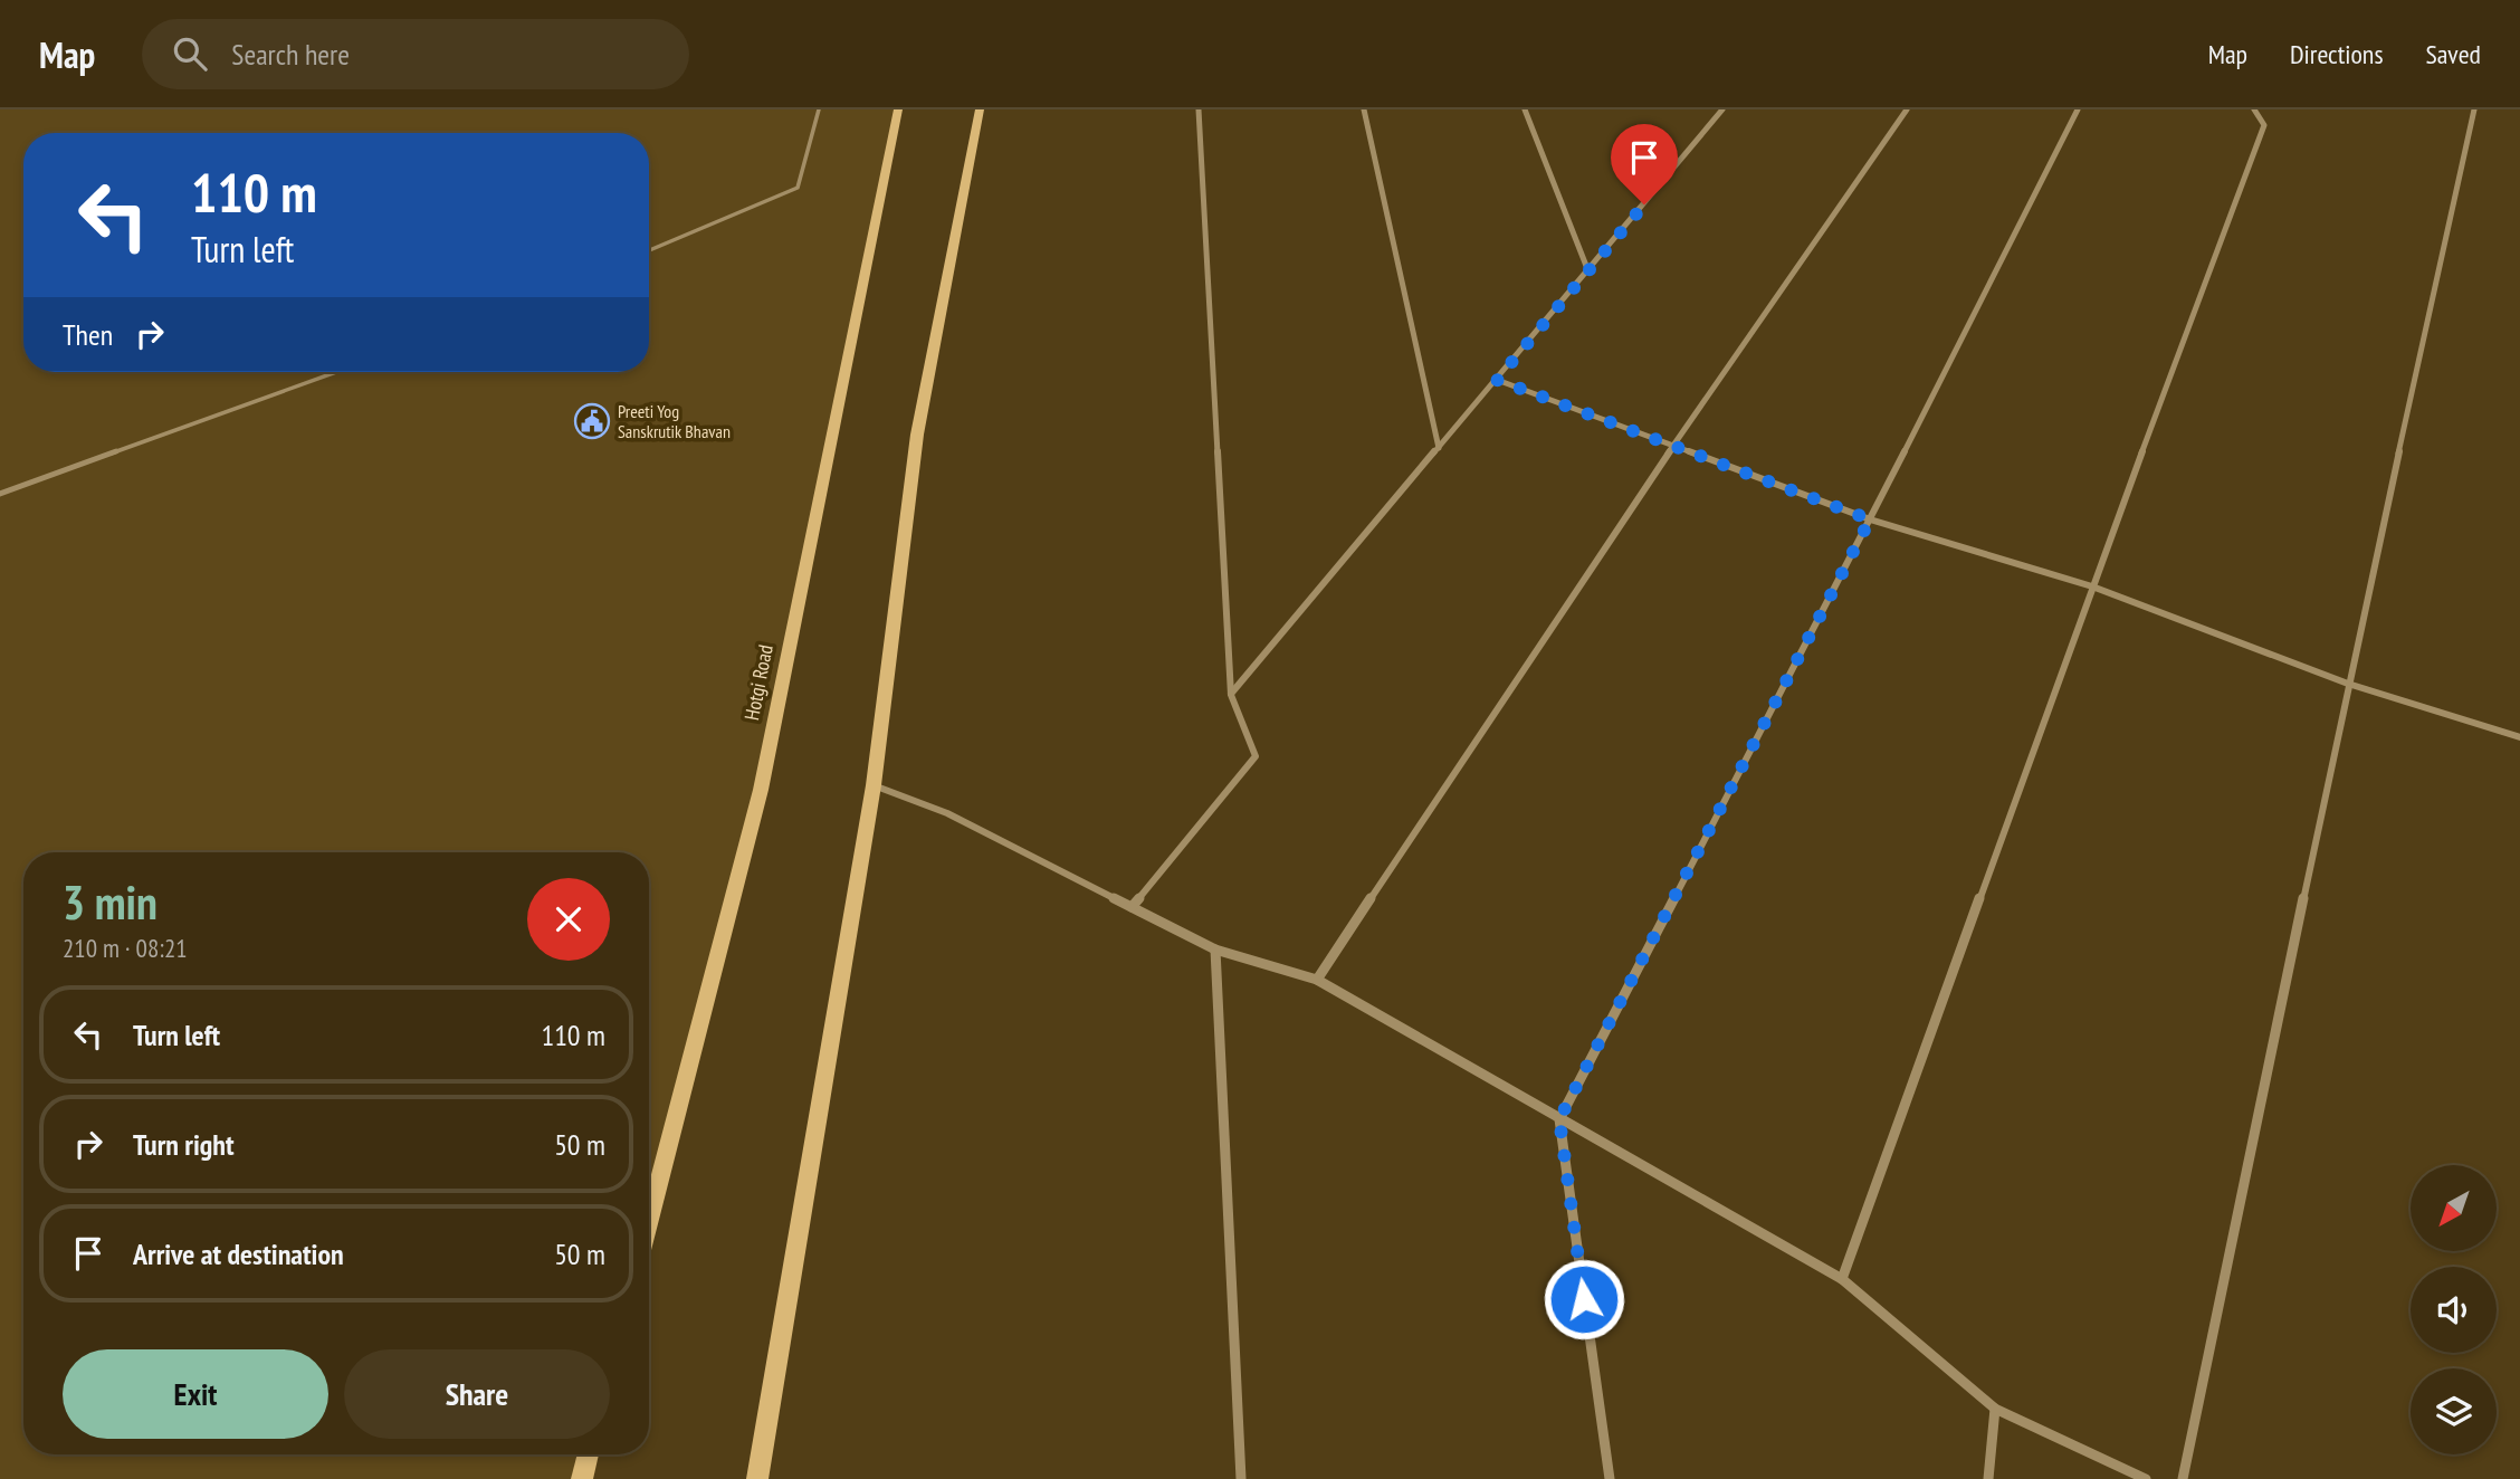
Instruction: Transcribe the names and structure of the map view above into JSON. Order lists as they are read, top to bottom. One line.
{"streets":{"main road":["Hotgi Road"]},"places":{"public building":["Preeti Yog Sanskrutik Bhavan"]},"north":"bottom left","page":{"header":"Map","search":"Search here","nav":["Map","Directions","Saved"],"turn":["110 m","Turn left"],"then":"Then","heading":["3 min","210 m · 08:21"],"list":[{"name":"Turn left","value":"110 m"},{"name":"Turn right","value":"50 m"},{"name":"Arrive at destination","value":"50 m"}],"buttons":["Exit","Share"]}}
